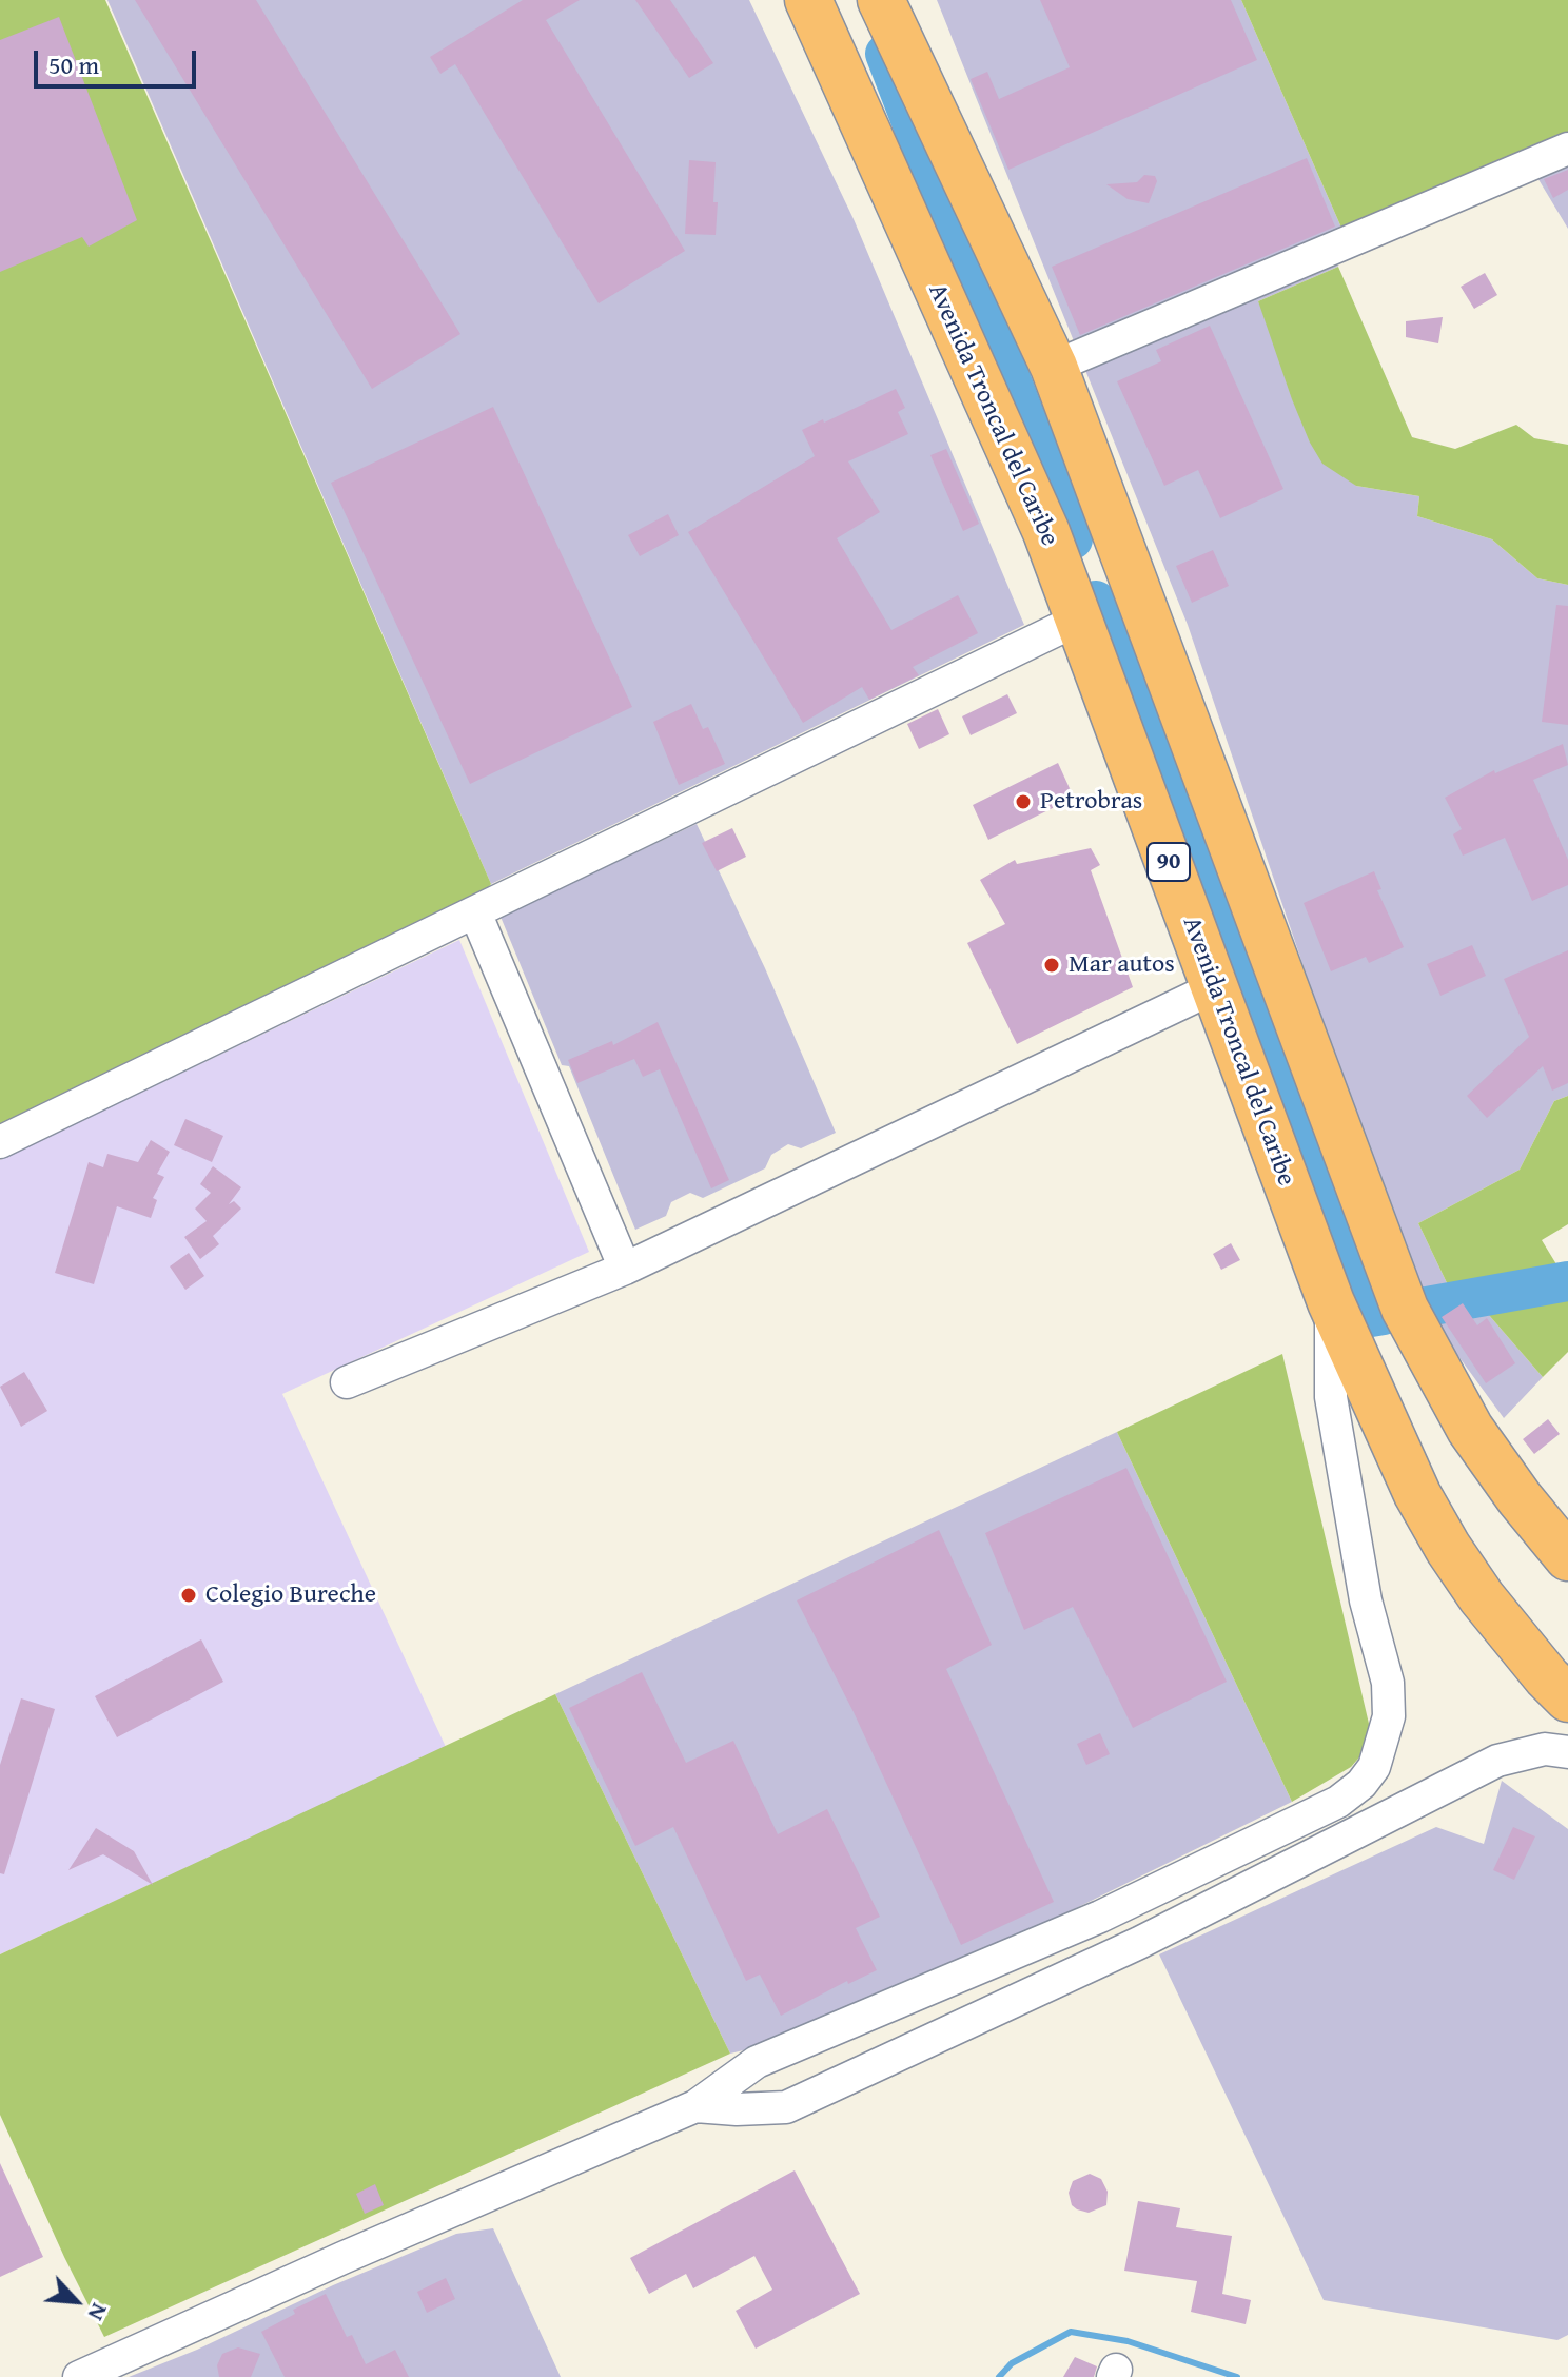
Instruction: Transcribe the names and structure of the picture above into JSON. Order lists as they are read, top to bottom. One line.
{"streets":{"highway":["Avenida Troncal del Caribe","90"]},"places":["Petrobras","Mar autos","Colegio Bureche"],"scale_bar":"50 m","north":"bottom right"}
